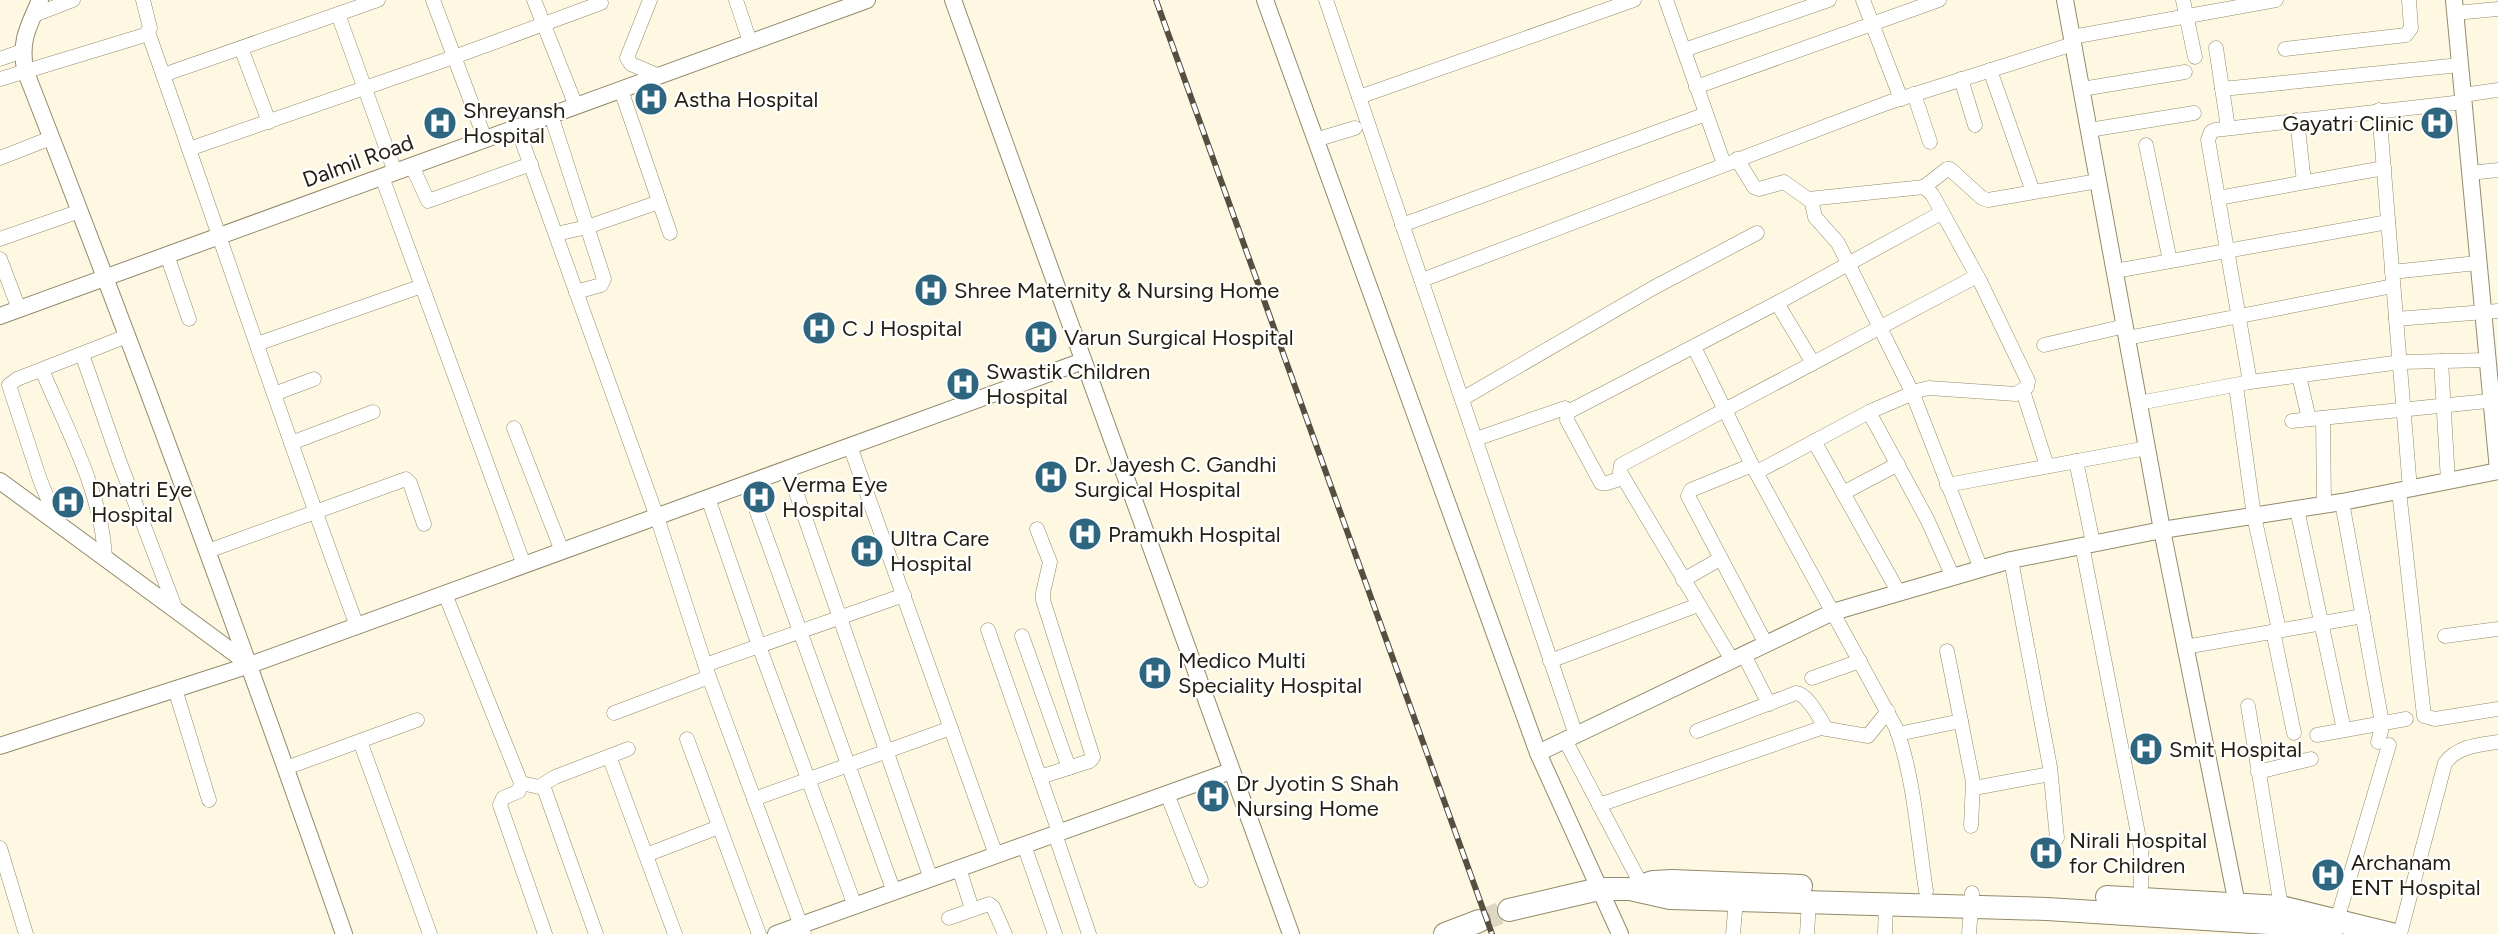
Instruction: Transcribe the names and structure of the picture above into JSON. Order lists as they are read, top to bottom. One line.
{"streets":{"street":["Dalmil Road"]},"places":{"hospital":["Astha Hospital","Shreyansh Hospital","Gayatri Clinic","Shree Maternity & Nursing Home","C J Hospital","Varun Surgical Hospital","Swastik Children Hospital","Dr. Jayesh C. Gandhi Surgical Hospital","Verma Eye Hospital","Dhatri Eye Hospital","Pramukh Hospital","Ultra Care Hospital","Medico Multi Speciality Hospital","Smit Hospital","Dr Jyotin S Shah Nursing Home","Nirali Hospital for Children","Archanam ENT Hospital"]}}
